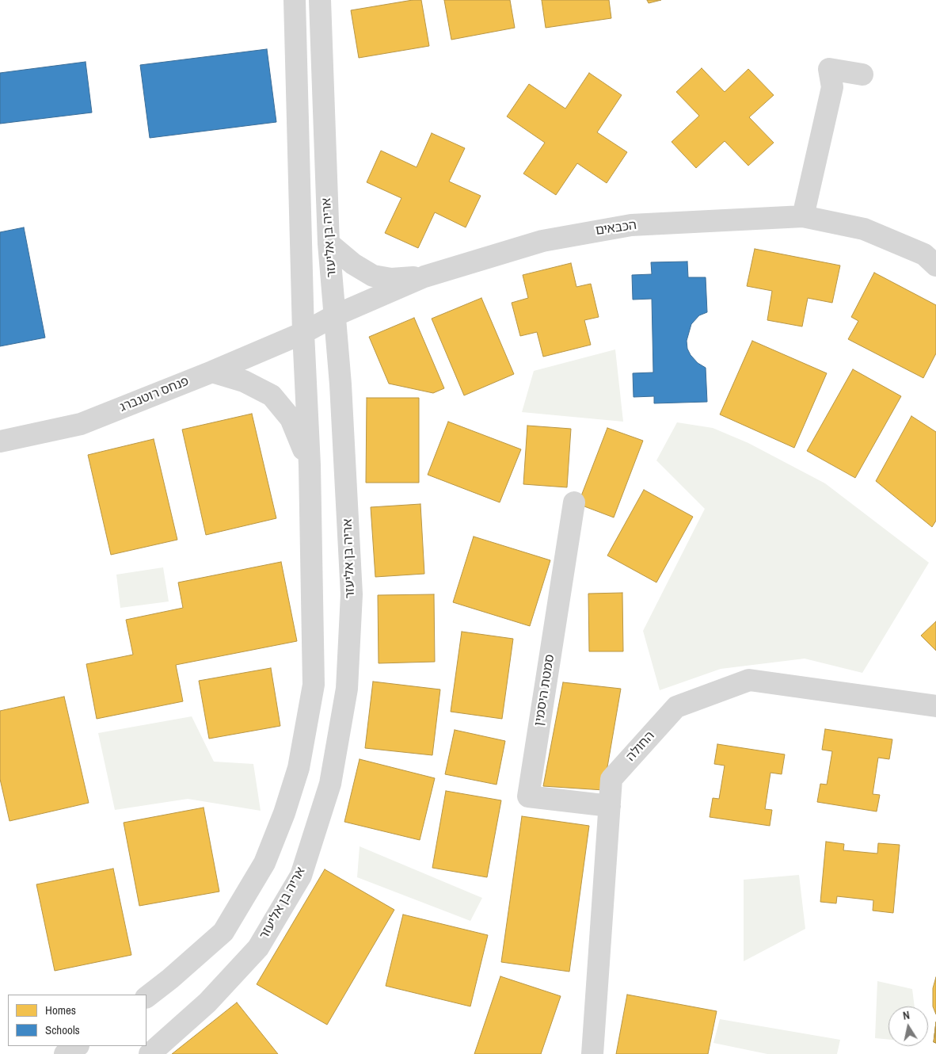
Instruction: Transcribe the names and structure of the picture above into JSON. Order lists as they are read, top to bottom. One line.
{"streets":{"street":["הכבאים","אריה בן אליעזר","פנחס רוטנברג","סמטת היסמין","החולה"]},"crossings":[["הכבאים","אריה בן אליעזר"],["הכבאים","פנחס רוטנברג"],["אריה בן אליעזר","פנחס רוטנברג"],["סמטת היסמין","החולה"]],"legend":["Homes","Schools"],"north":"top"}
